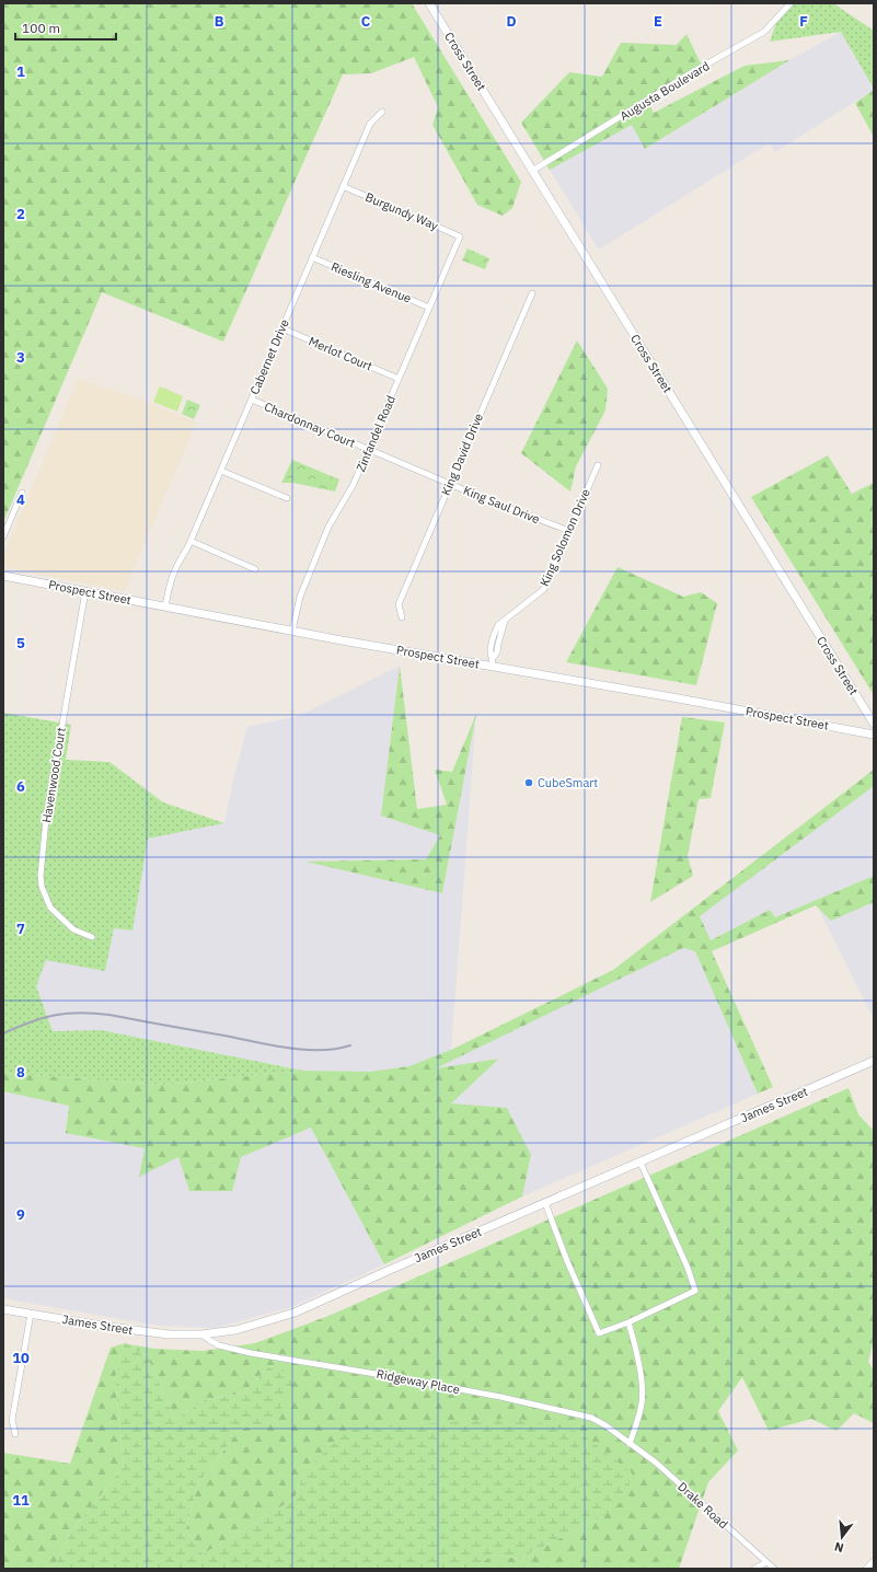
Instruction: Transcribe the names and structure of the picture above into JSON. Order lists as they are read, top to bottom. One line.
{"streets":{"street":["Cross Street","Augusta Boulevard","Burgundy Way","Riesling Avenue","Merlot Court","Cabernet Drive","Chardonnay Court","Zinfandel Road","King David Drive","King Saul Drive","King Solomon Drive","Prospect Street","Havenwood Court","James Street","Ridgeway Place","Drake Road"]},"crossings":[["Cross Street","Augusta Boulevard"],["Burgundy Way","Cabernet Drive"],["Burgundy Way","Zinfandel Road"],["Riesling Avenue","Cabernet Drive"],["Riesling Avenue","Zinfandel Road"],["Merlot Court","Cabernet Drive"],["Merlot Court","Zinfandel Road"],["Cabernet Drive","Chardonnay Court"],["Cabernet Drive","Prospect Street"],["Chardonnay Court","Zinfandel Road"],["Chardonnay Court","King Saul Drive"],["Zinfandel Road","Prospect Street"],["King David Drive","King Saul Drive"],["King Saul Drive","King Solomon Drive"],["King Solomon Drive","Prospect Street"],["Prospect Street","Havenwood Court"],["James Street","Ridgeway Place"],["Ridgeway Place","Drake Road"]],"places":["CubeSmart"],"scale_bar":"100 m","north":"bottom","grid":{"columns":["B","C","D","E","F"],"rows":["1","2","3","4","5","6","7","8","9","10","11"]}}
